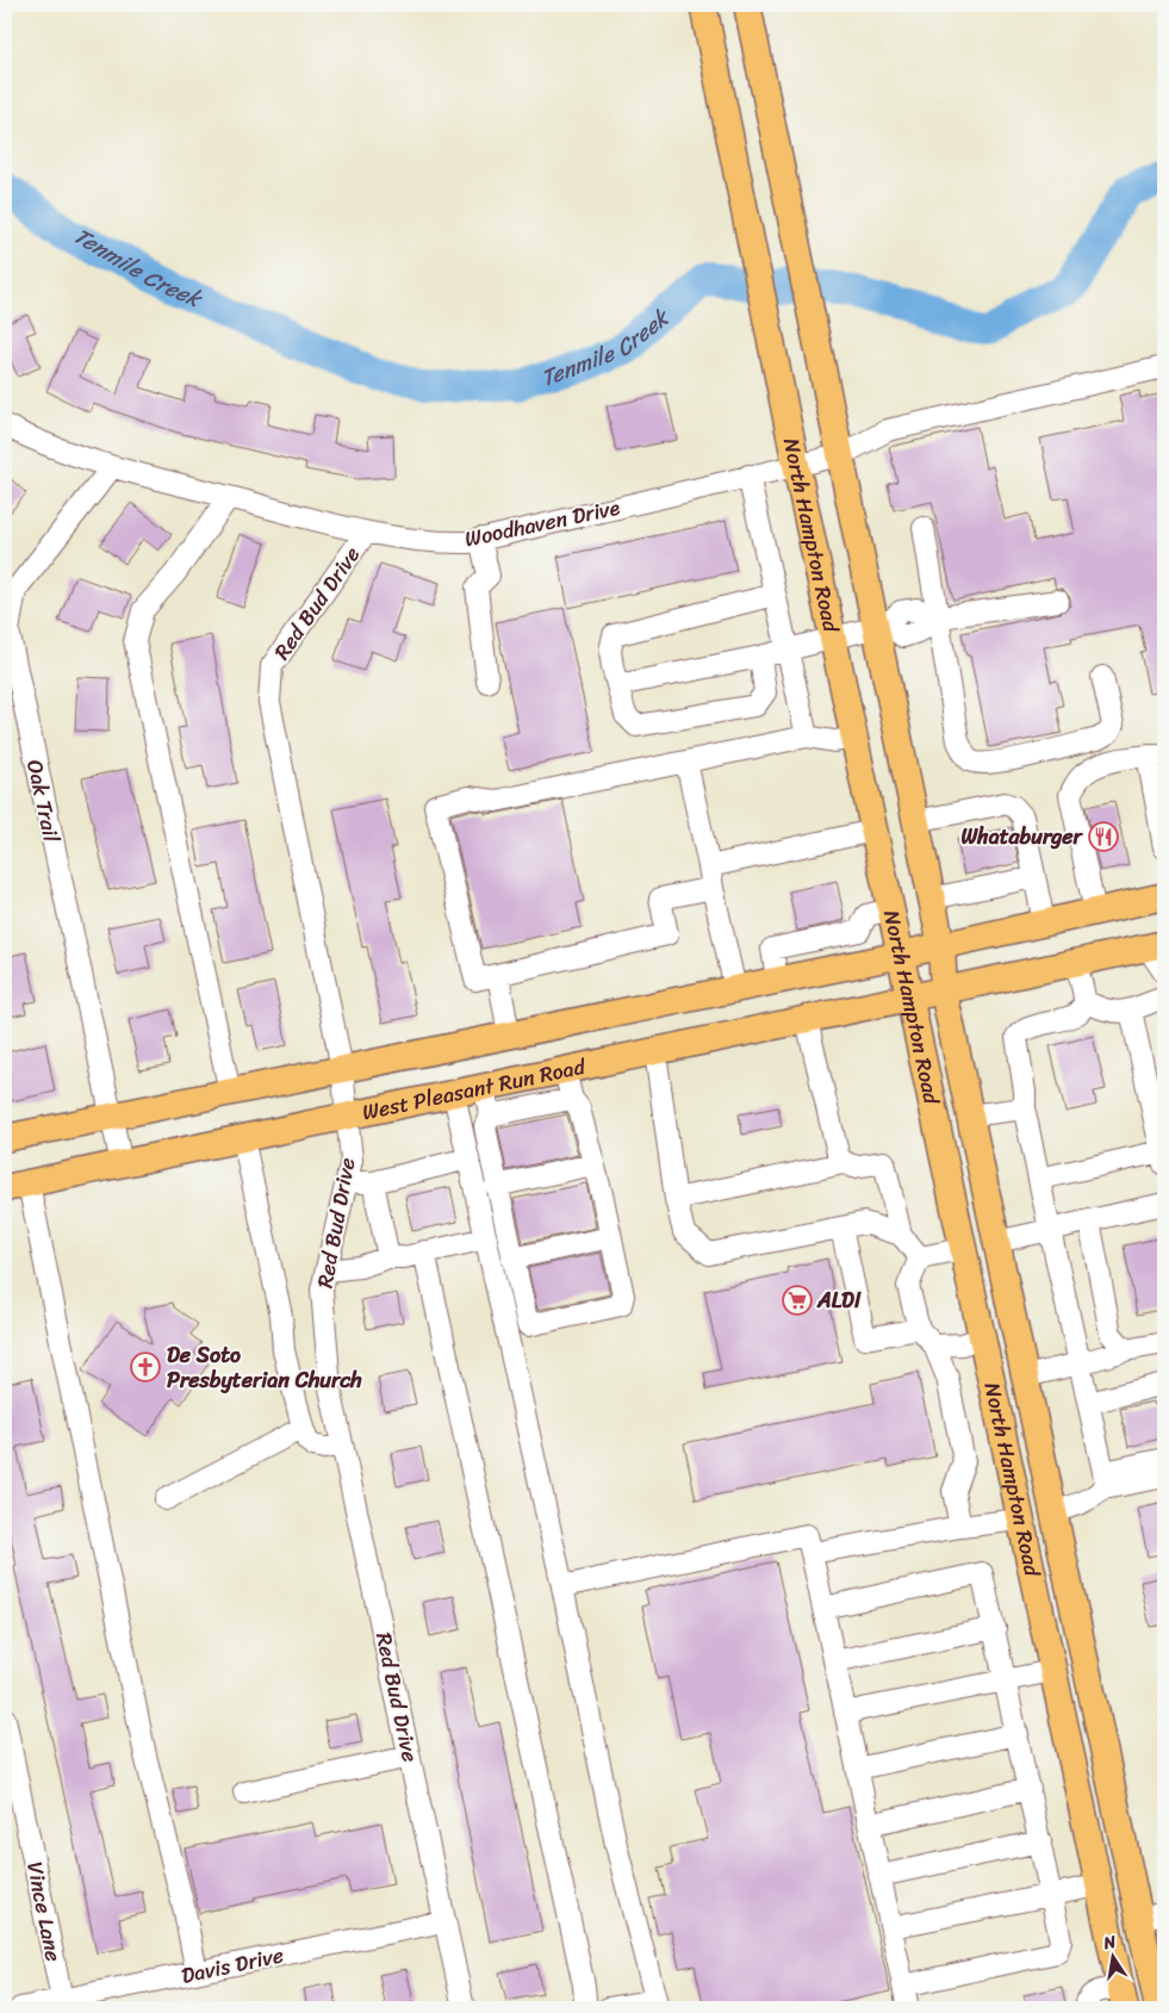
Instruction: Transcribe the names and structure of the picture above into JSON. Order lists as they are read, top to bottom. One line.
{"streets":{"main road":["North Hampton Road","West Pleasant Run Road"],"street":["Woodhaven Drive","Red Bud Drive","Oak Trail","Vince Lane","Davis Drive"]},"crossings":[["Woodhaven Drive","North Hampton Road"],["Woodhaven Drive","Red Bud Drive"],["Woodhaven Drive","Oak Trail"],["North Hampton Road","West Pleasant Run Road"],["Red Bud Drive","West Pleasant Run Road"],["Red Bud Drive","Davis Drive"],["Oak Trail","West Pleasant Run Road"],["Vince Lane","Davis Drive"]],"water":["Tenmile Creek"],"places":{"restaurant":["Whataburger"],"supermarket":["ALDI"],"church":["De Soto Presbyterian Church"]},"north":"top"}
